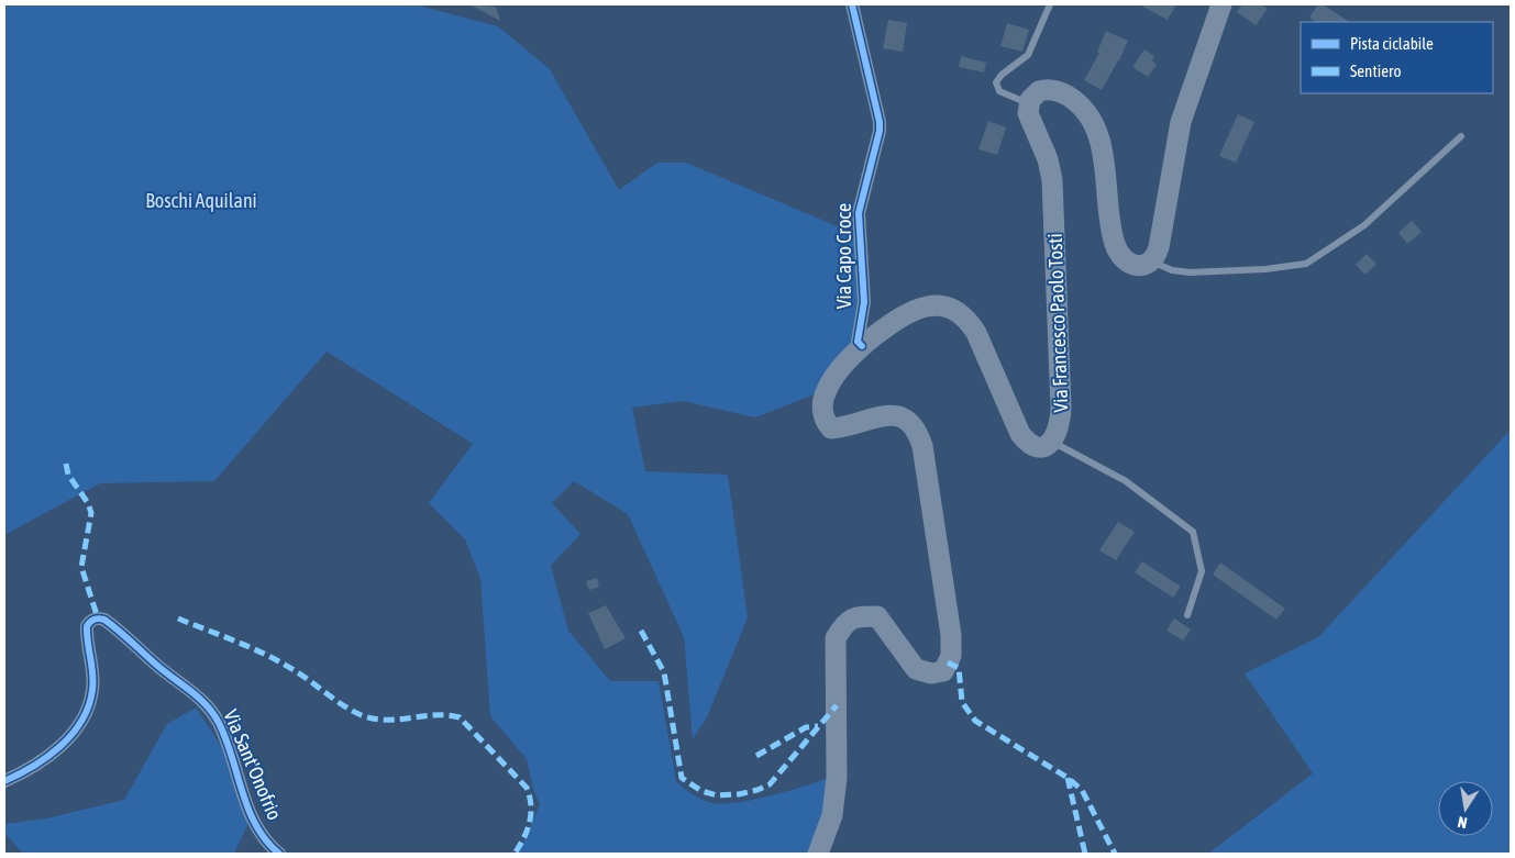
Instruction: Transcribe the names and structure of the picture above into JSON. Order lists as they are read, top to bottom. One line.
{"streets":{"main road":["Via Francesco Paolo Tosti"],"street":["Via Capo Croce","Via Sant'Onofrio"]},"crossings":[["Via Capo Croce","Via Francesco Paolo Tosti"]],"parks":["Boschi Aquilani"],"legend":["Pista ciclabile","Sentiero"],"north":"bottom"}
